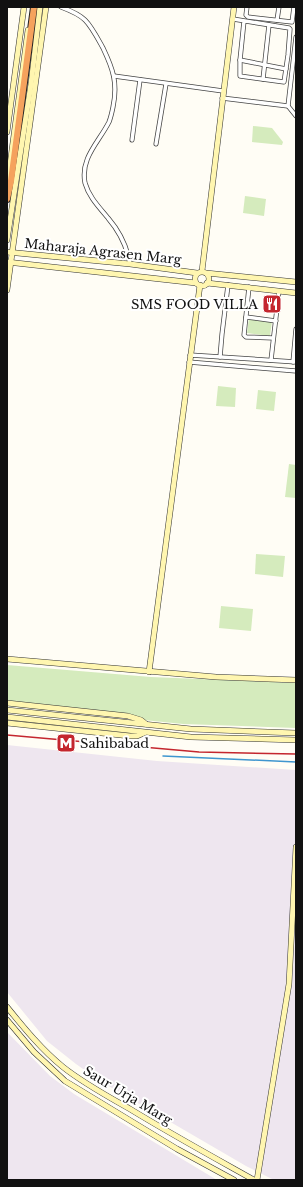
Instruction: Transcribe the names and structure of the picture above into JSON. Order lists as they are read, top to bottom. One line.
{"streets":{"street":["Maharaja Agrasen Marg","Saur Urja Marg"]},"places":{"restaurant":["SMS FOOD VILLA"],"metro station":["Sahibabad"]}}
